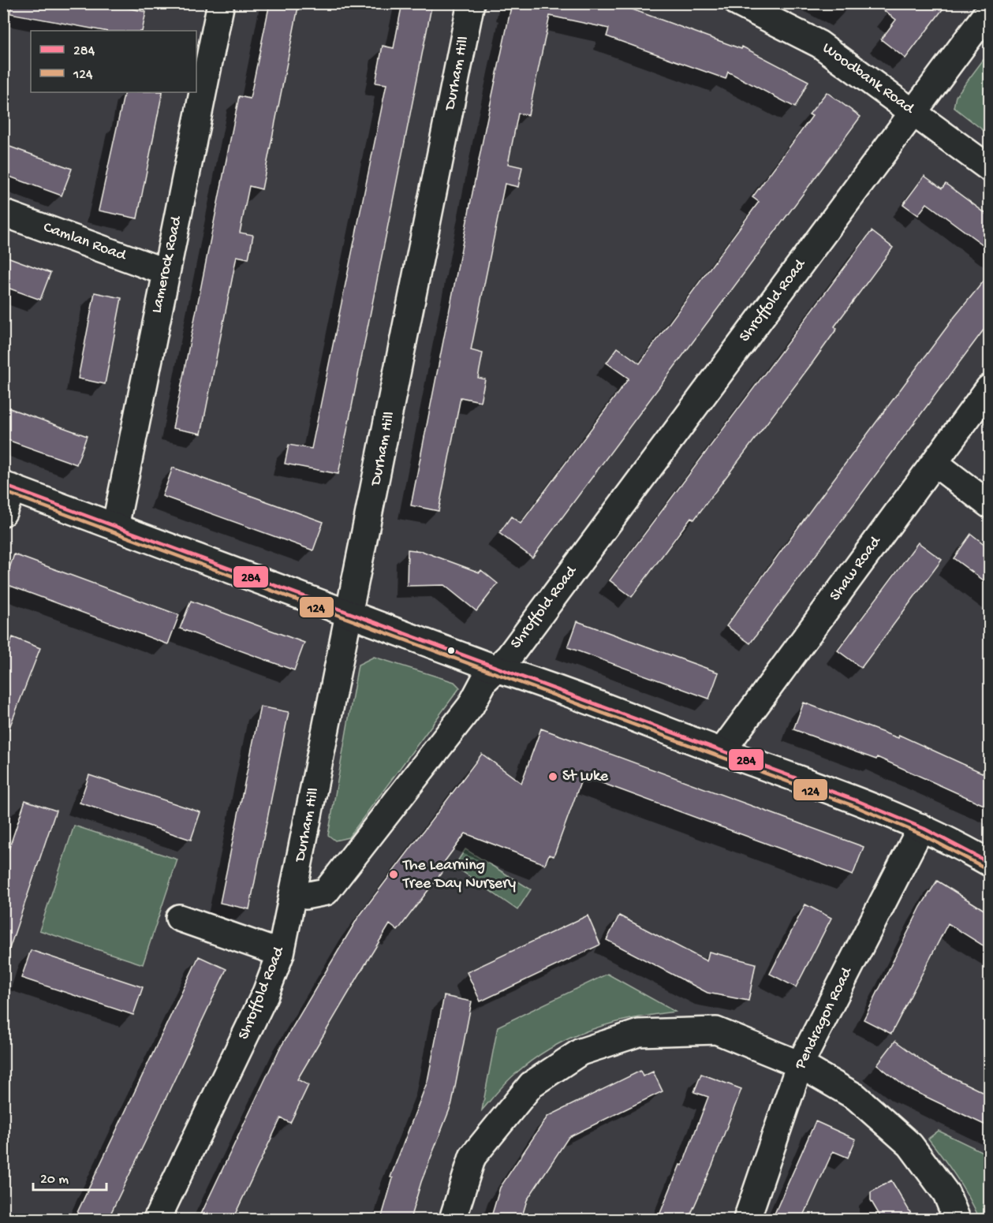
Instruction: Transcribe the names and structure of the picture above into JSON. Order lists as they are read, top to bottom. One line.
{"streets":{"street":["Durham Hill","Woodbank Road","Camlan Road","Lamerock Road","Shroffold Road","Shaw Road","Pendragon Road"]},"crossings":[["Durham Hill","Shroffold Road"],["Woodbank Road","Shroffold Road"],["Camlan Road","Lamerock Road"]],"places":["St Luke","The Learning Tree Day Nursery"],"lines":["transit line 284","transit line 124"],"legend":["284","124"],"scale_bar":"20 m"}
